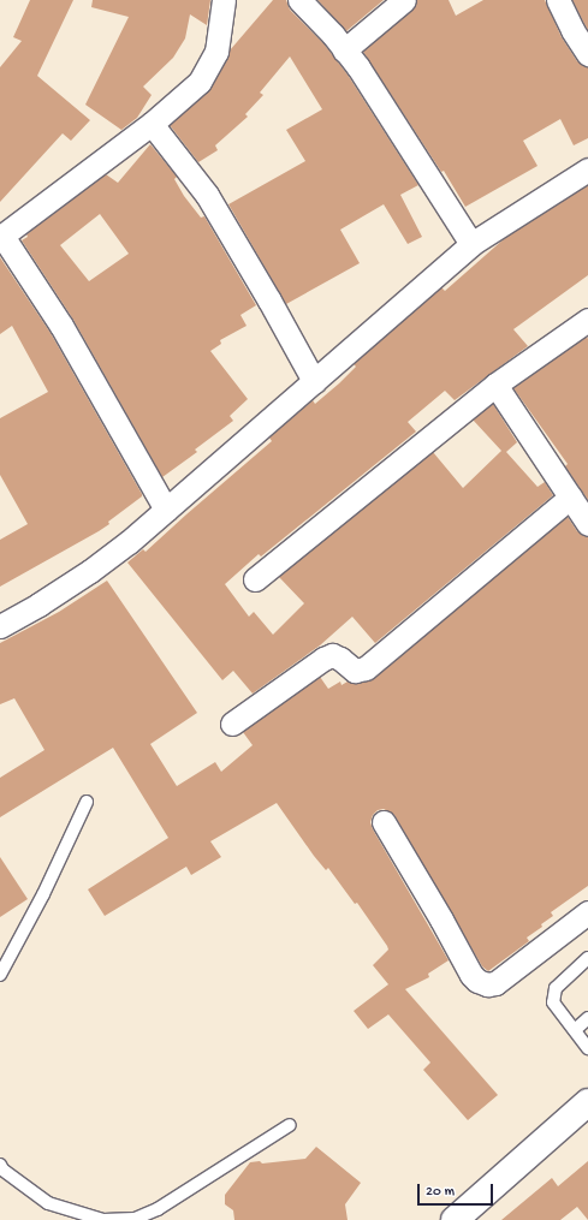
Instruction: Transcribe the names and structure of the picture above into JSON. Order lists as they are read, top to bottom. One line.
{"scale_bar":"20 m"}
